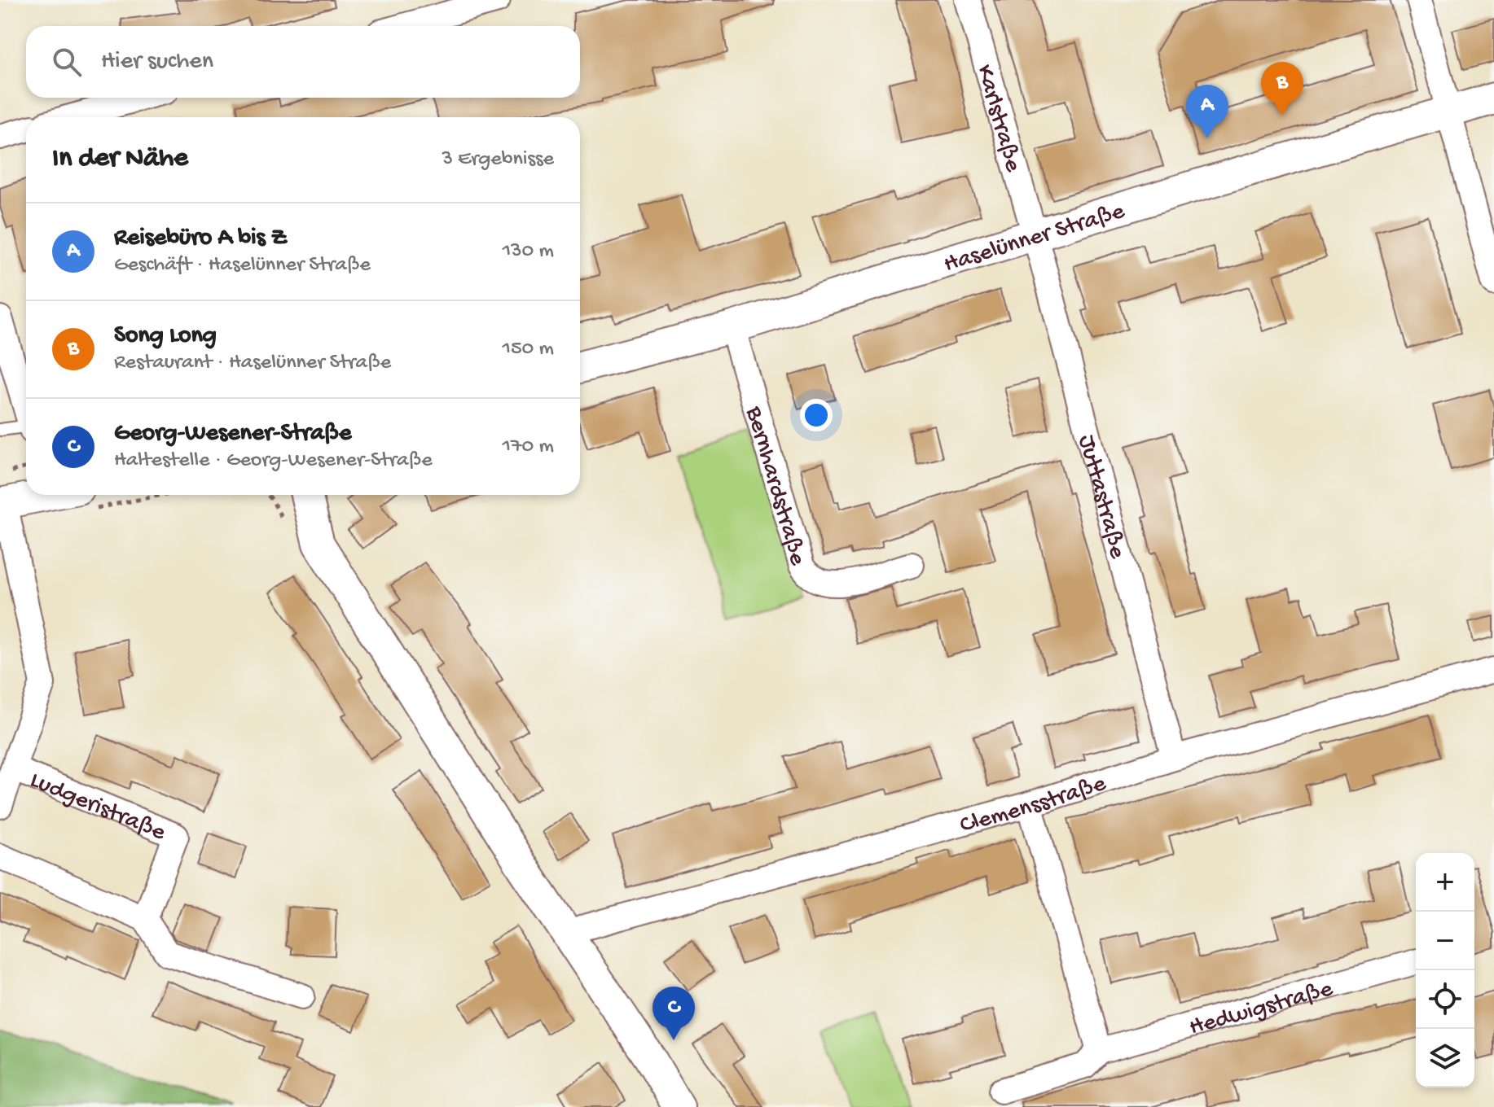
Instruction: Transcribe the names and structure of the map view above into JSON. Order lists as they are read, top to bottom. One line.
{"streets":{"street":["Karlstraße","Haselünner Straße","Bernhardstraße","Juttastraße","Clemensstraße","Ludgeristraße","Hedwigstraße"]},"crossings":[["Karlstraße","Haselünner Straße"],["Karlstraße","Juttastraße"],["Haselünner Straße","Bernhardstraße"],["Haselünner Straße","Juttastraße"],["Juttastraße","Clemensstraße"]],"page":{"search":"Hier suchen","pins":["B","A","C"],"heading":["In der Nähe","3 Ergebnisse"],"list":[{"mark":"A","name":"Reisebüro A bis Z","note":"Geschäft · Haselünner Straße","value":"130 m"},{"mark":"B","name":"Song Long","note":"Restaurant · Haselünner Straße","value":"150 m"},{"mark":"C","name":"Georg-Wesener-Straße","note":"Haltestelle · Georg-Wesener-Straße","value":"170 m"}],"map_buttons":["+","−"]}}
